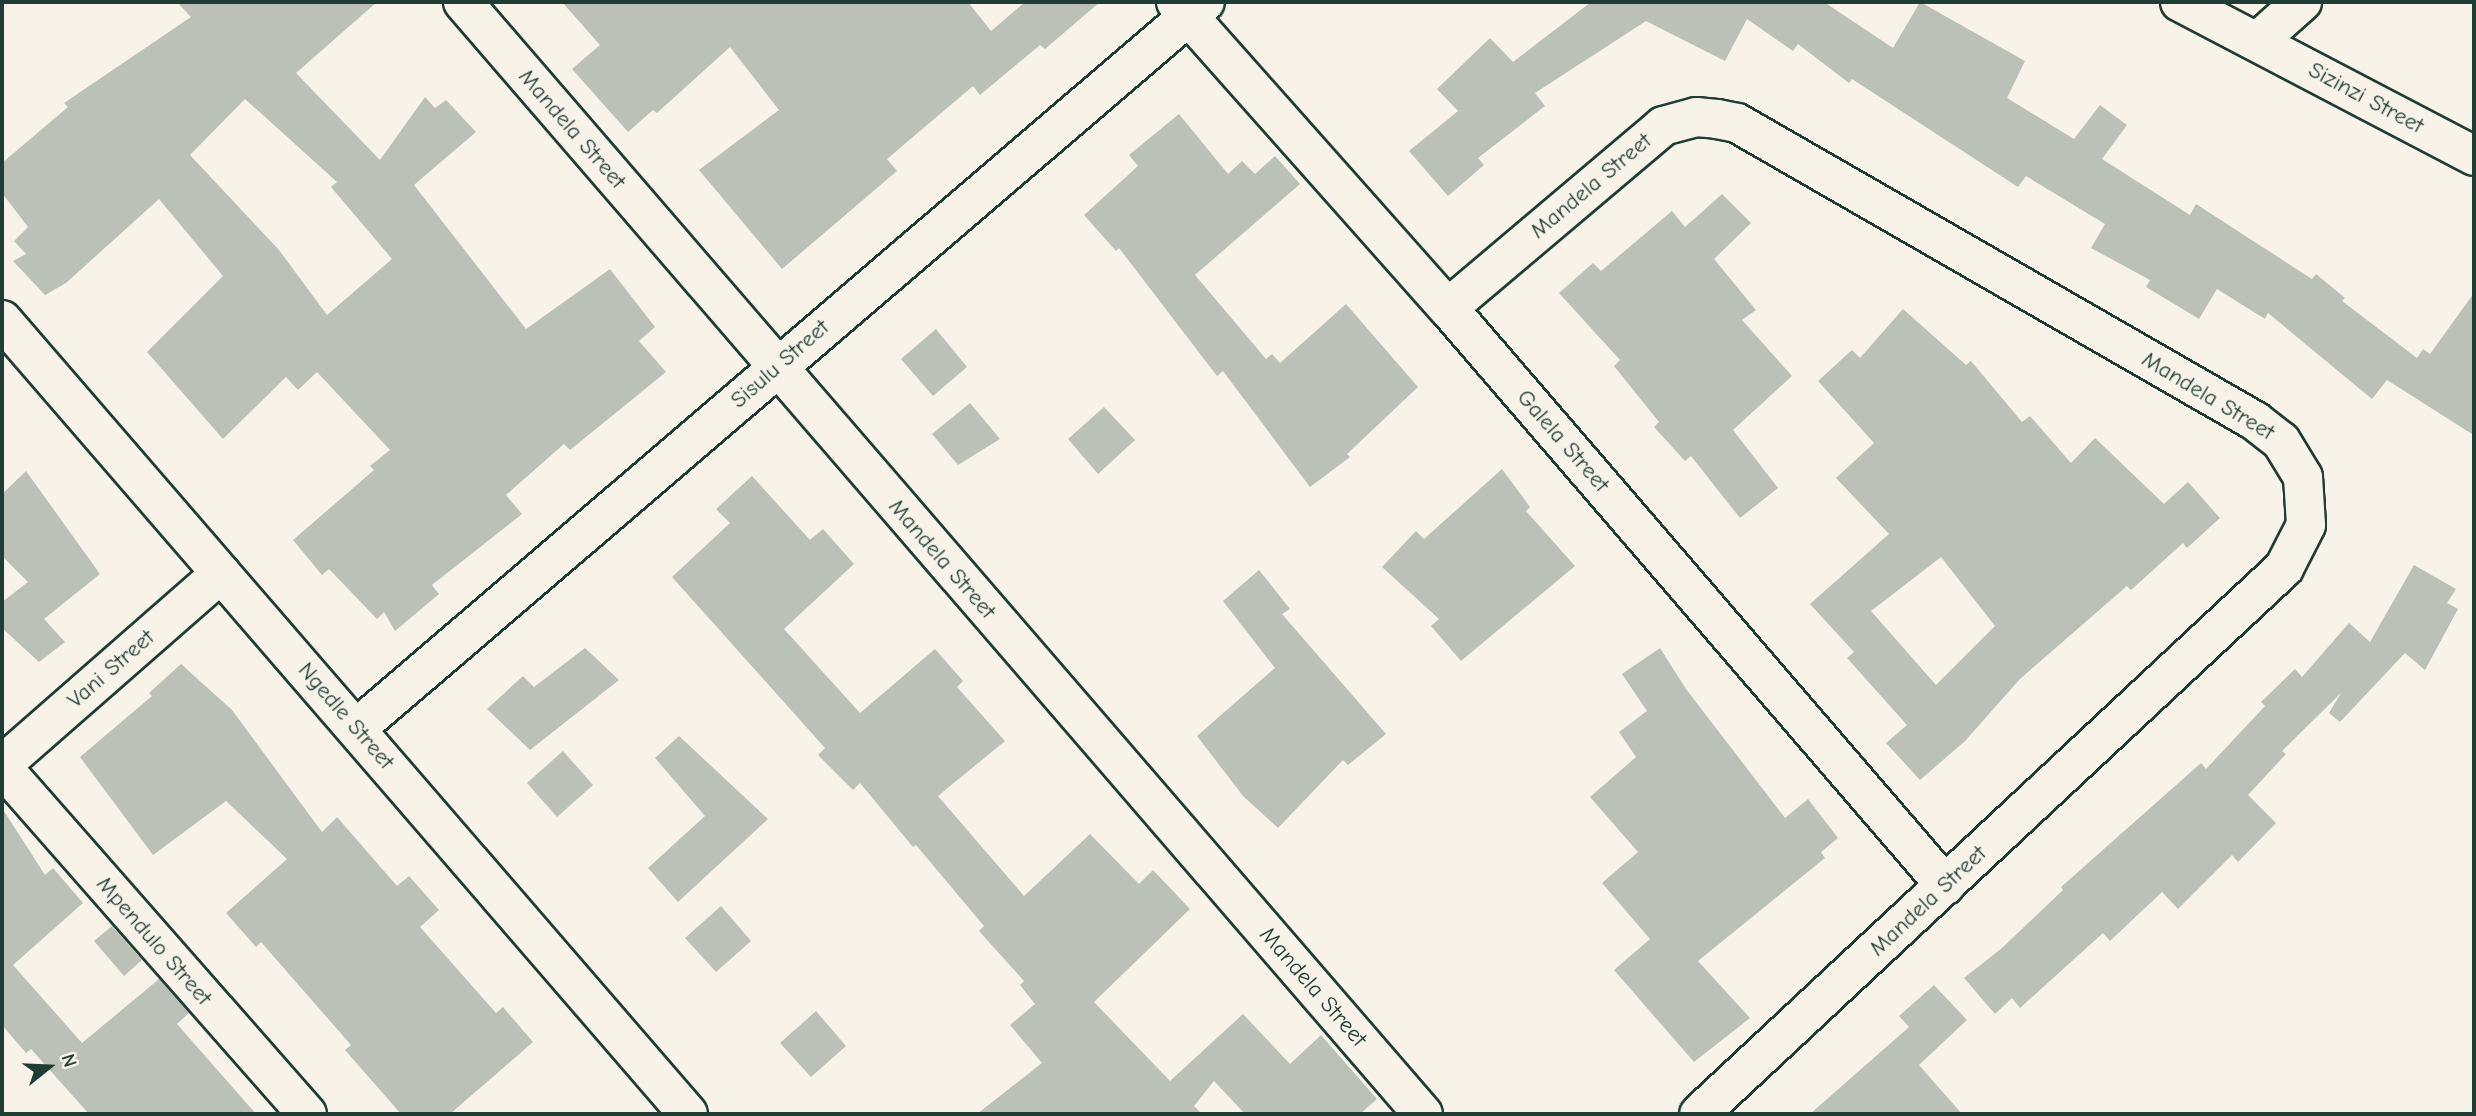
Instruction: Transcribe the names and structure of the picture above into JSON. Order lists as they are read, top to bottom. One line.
{"streets":{"street":["Sizinzi Street","Mandela Street","Sisulu Street","Galela Street","Vani Street","Ngedle Street","Mpendulo Street"]},"crossings":[["Mandela Street","Sisulu Street"],["Mandela Street","Galela Street"],["Sisulu Street","Galela Street"],["Sisulu Street","Ngedle Street"],["Vani Street","Ngedle Street"],["Vani Street","Mpendulo Street"]],"north":"right"}
